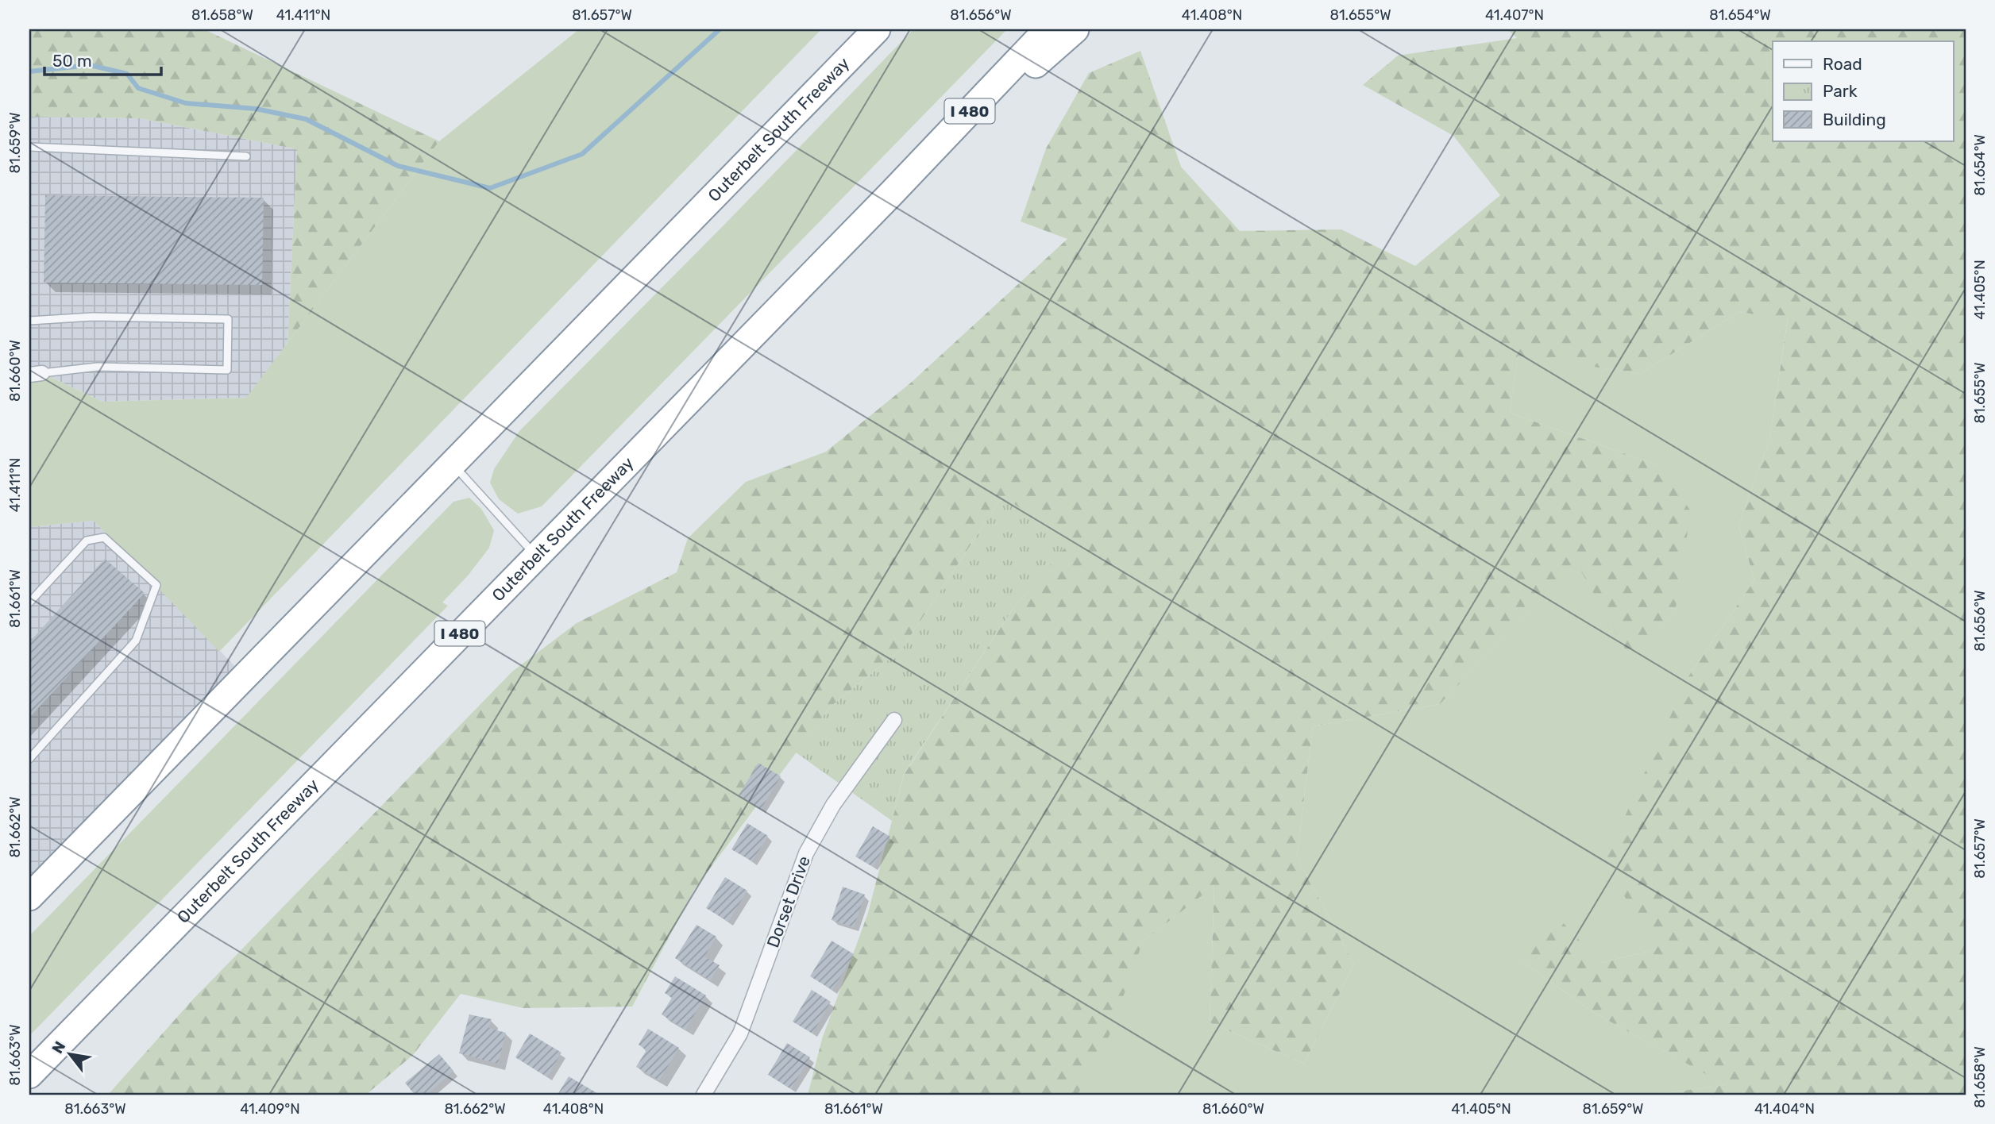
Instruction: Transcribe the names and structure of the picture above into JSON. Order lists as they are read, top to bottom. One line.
{"streets":{"highway":["I 480","Outerbelt South Freeway"],"street":["Dorset Drive"]},"legend":["Road","Park","Building"],"scale_bar":"50 m","north":"top left","coordinates":["81.658°W","41.411°N","81.657°W","81.656°W","41.408°N","81.655°W","41.407°N","81.654°W","81.659°W","41.405°N","81.660°W","81.661°W","81.662°W","81.663°W","41.409°N","41.404°N"]}
